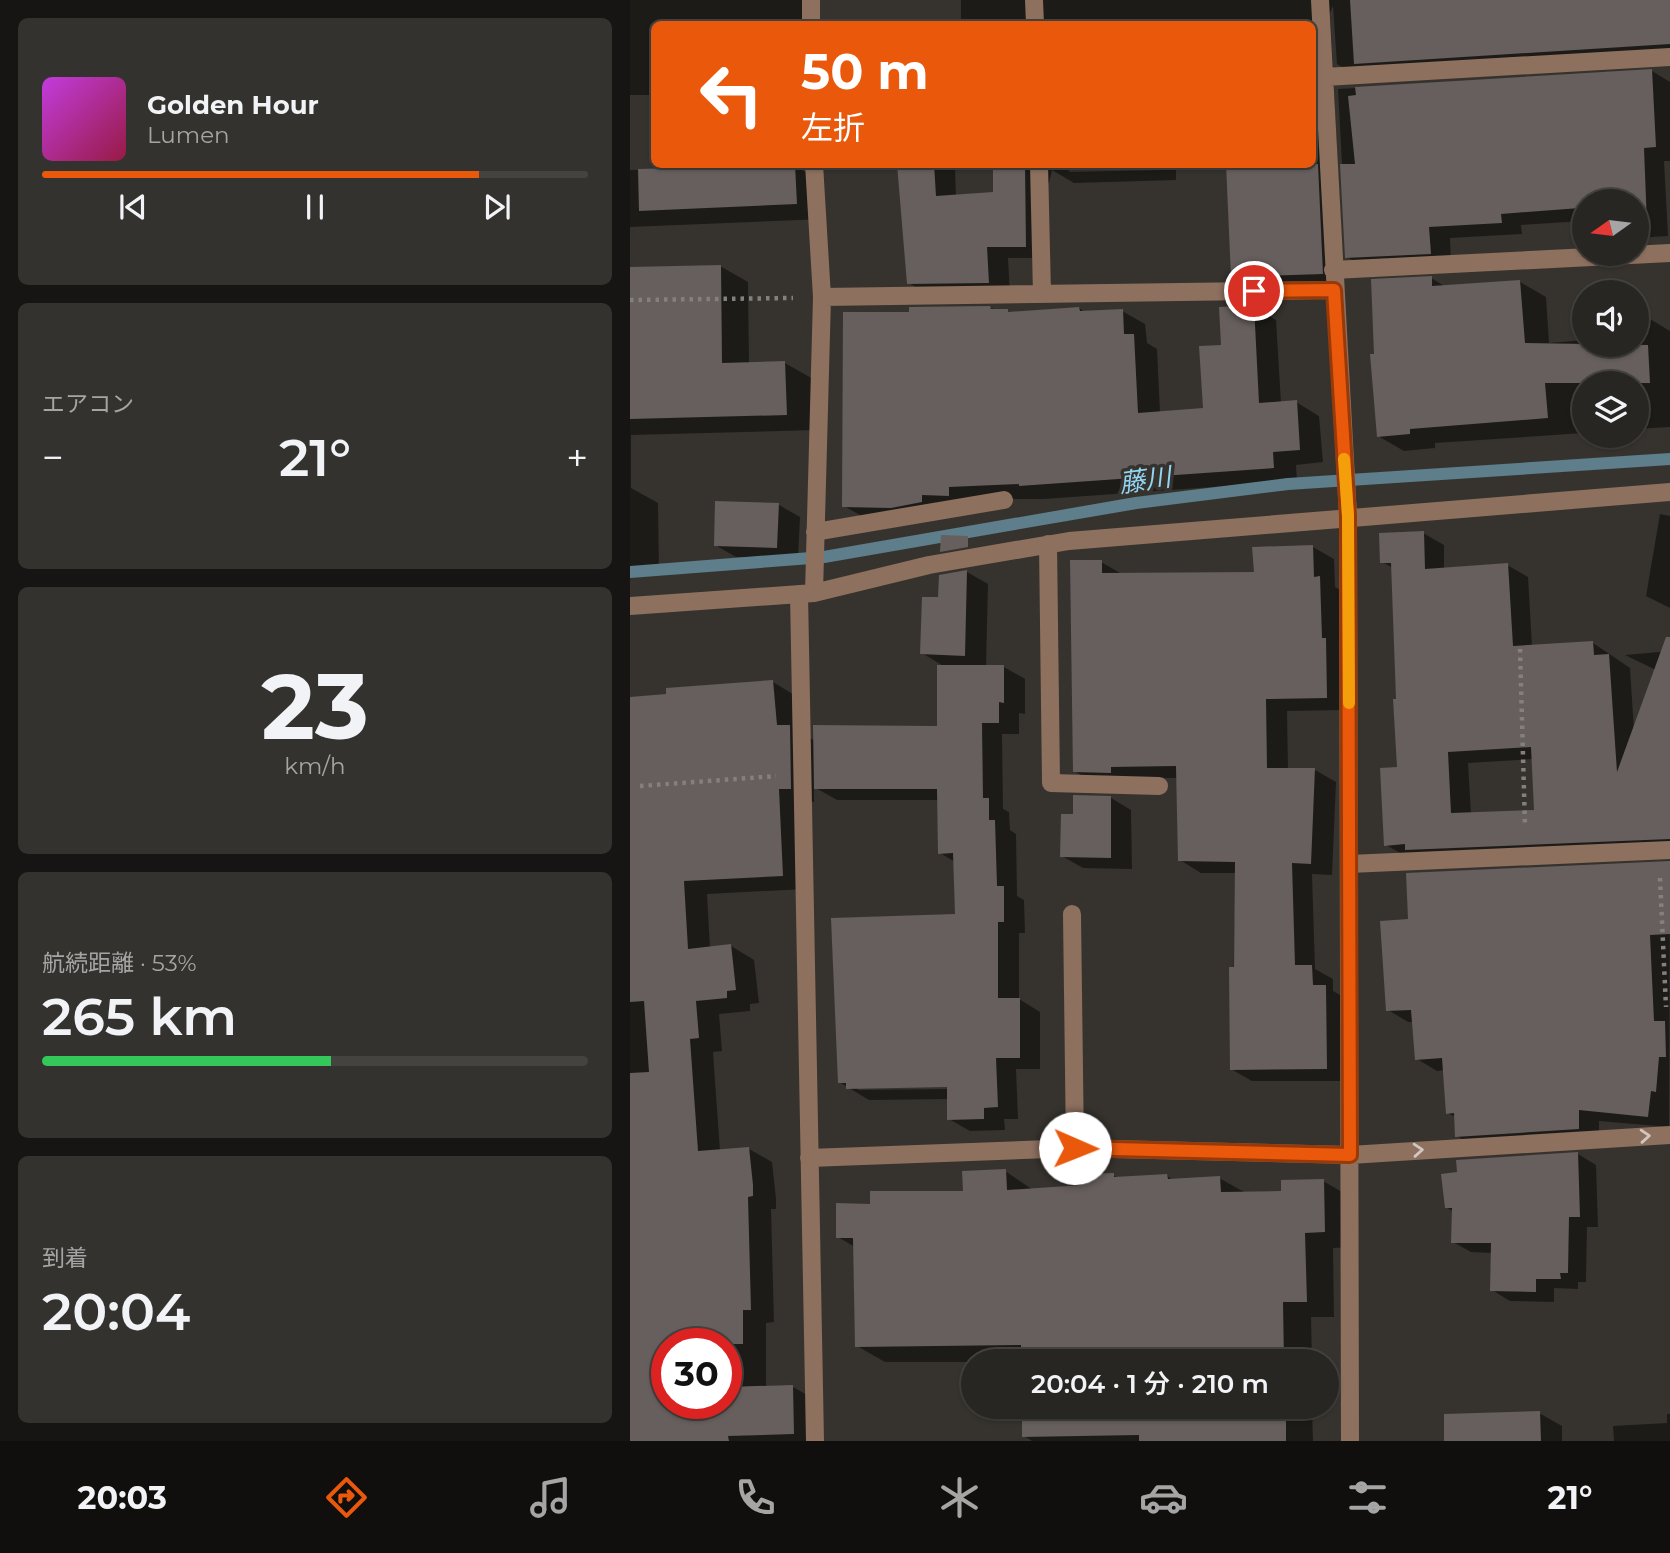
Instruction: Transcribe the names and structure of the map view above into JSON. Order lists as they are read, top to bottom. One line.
{"water":["藤川"],"north":"left","page":{"turn":["50 m","左折"],"song":["Golden Hour","Lumen"],"tile":["エアコン",["23","km/h"],["航続距離 · 53%","265 km"],["到着","20:04"]],"heat":["−","21°","+"],"limit":"30","trip":"20:04 · 1 分 · 210 m","tabs":["20:03","21°"]}}
